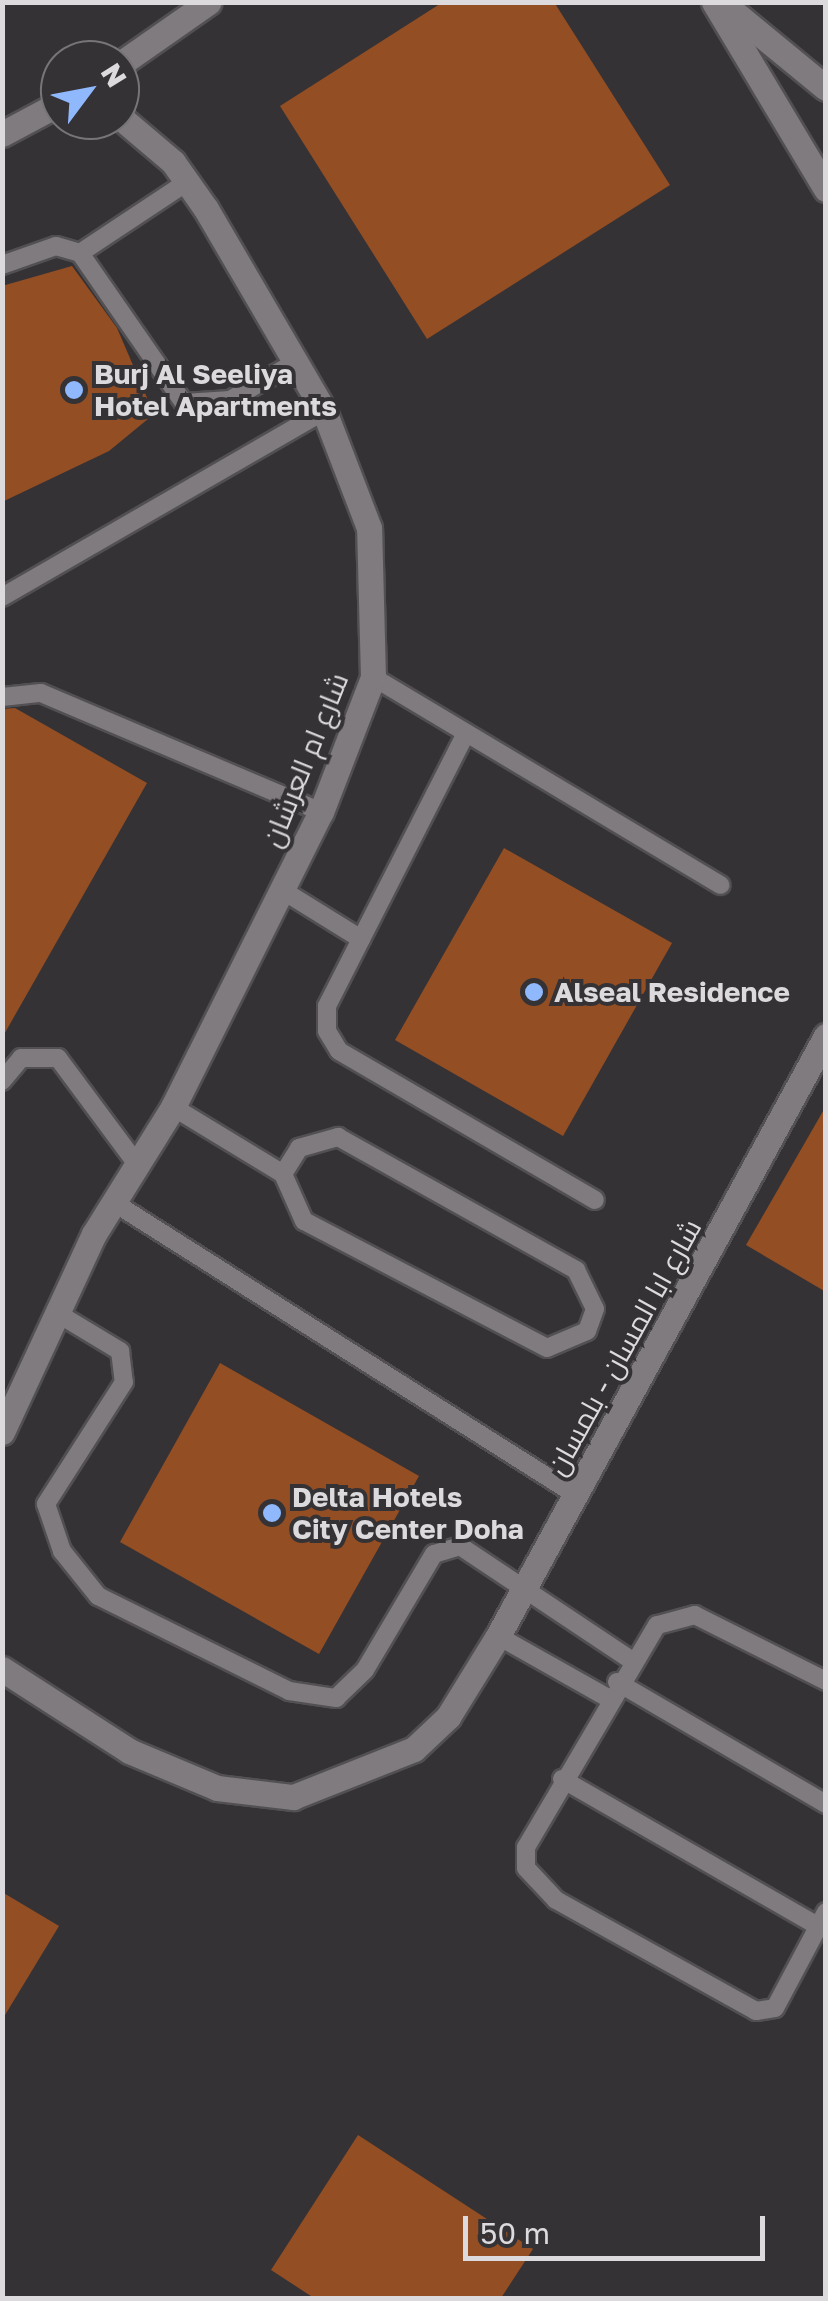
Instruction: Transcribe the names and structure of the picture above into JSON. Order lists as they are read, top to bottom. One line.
{"streets":{"street":["شارع ام العرشان","شارع ابا المسان - بلمسان"]},"places":["Burj Al Seeliya Hotel Apartments","Alseal Residence","Delta Hotels City Center Doha"],"scale_bar":"50 m","north":"top right"}
